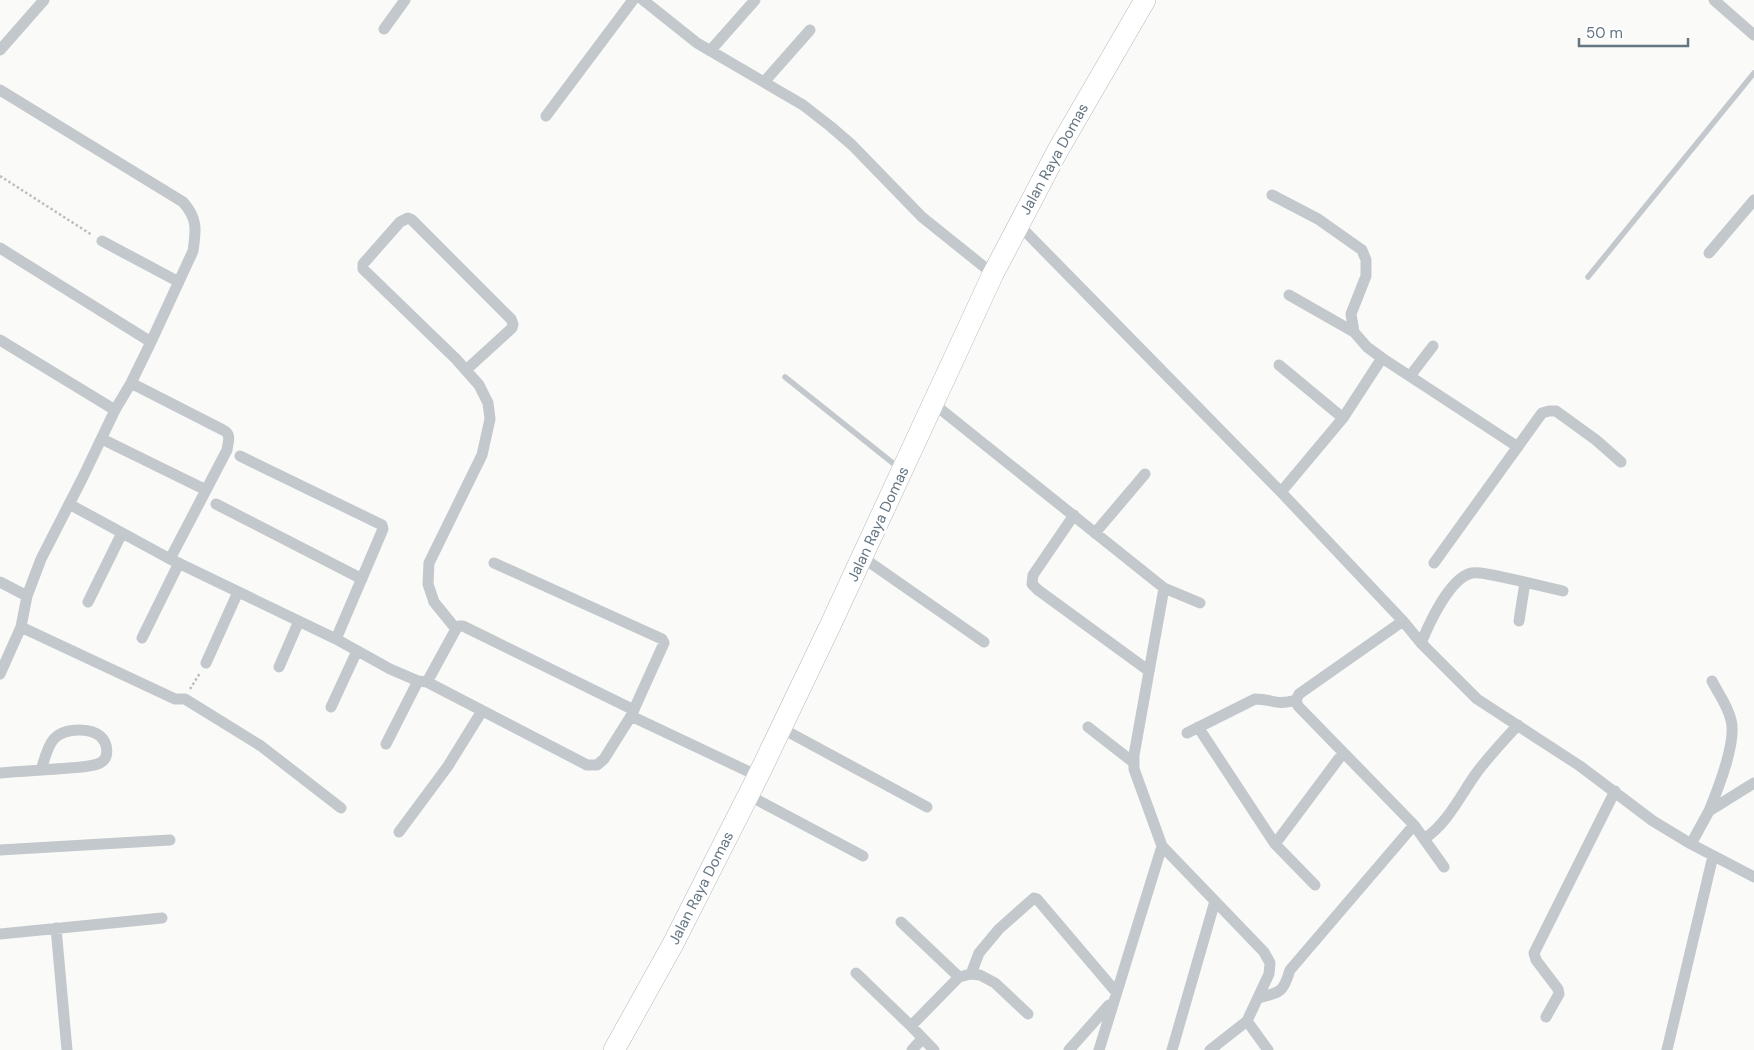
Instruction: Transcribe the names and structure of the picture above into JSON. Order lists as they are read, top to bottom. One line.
{"streets":{"highway":["Jalan Raya Domas"]},"scale_bar":"50 m"}
